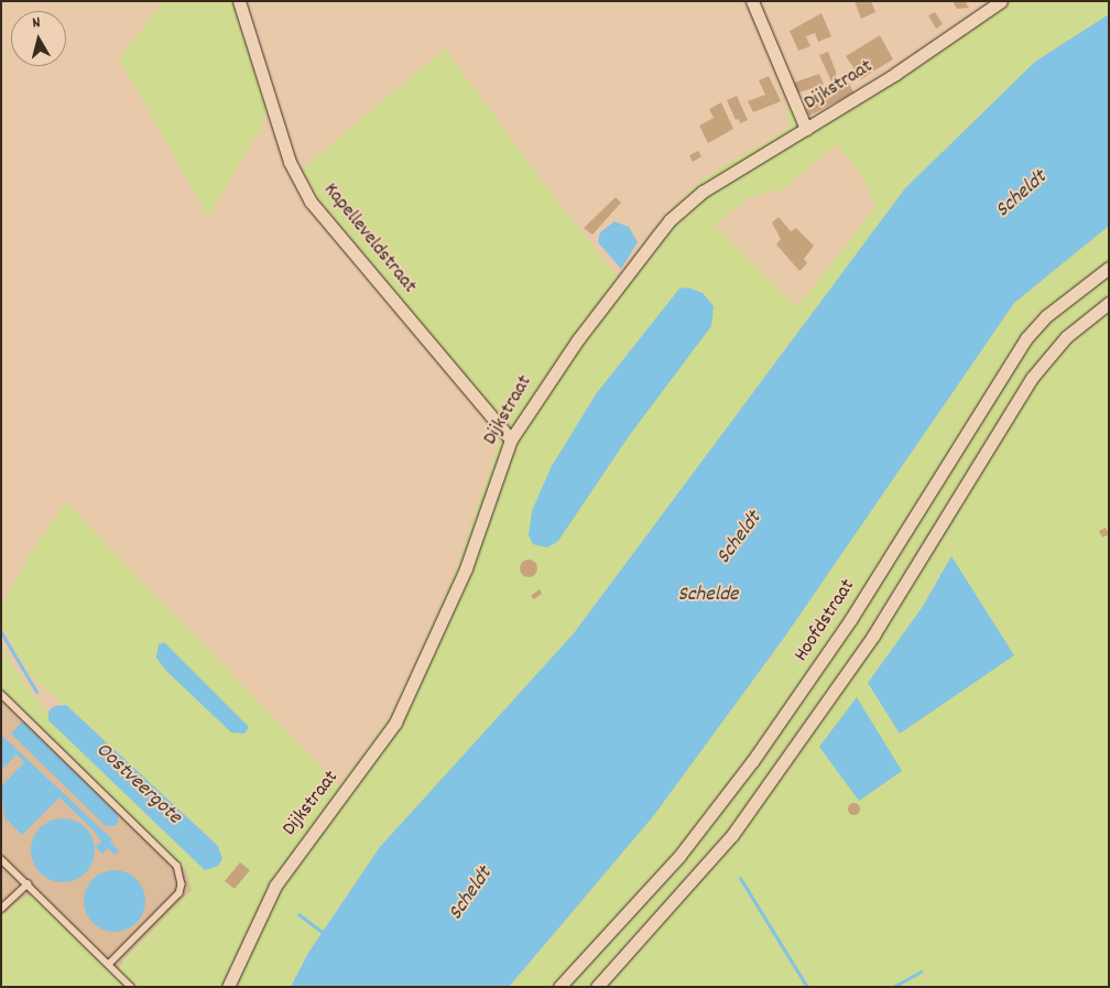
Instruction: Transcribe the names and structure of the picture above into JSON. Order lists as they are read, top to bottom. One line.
{"streets":{"street":["Dijkstraat","Kapelleveldstraat","Hoofdstraat"]},"crossings":[["Dijkstraat","Kapelleveldstraat"]],"water":["Scheldt","Schelde","Oostveergote"],"north":"top"}
